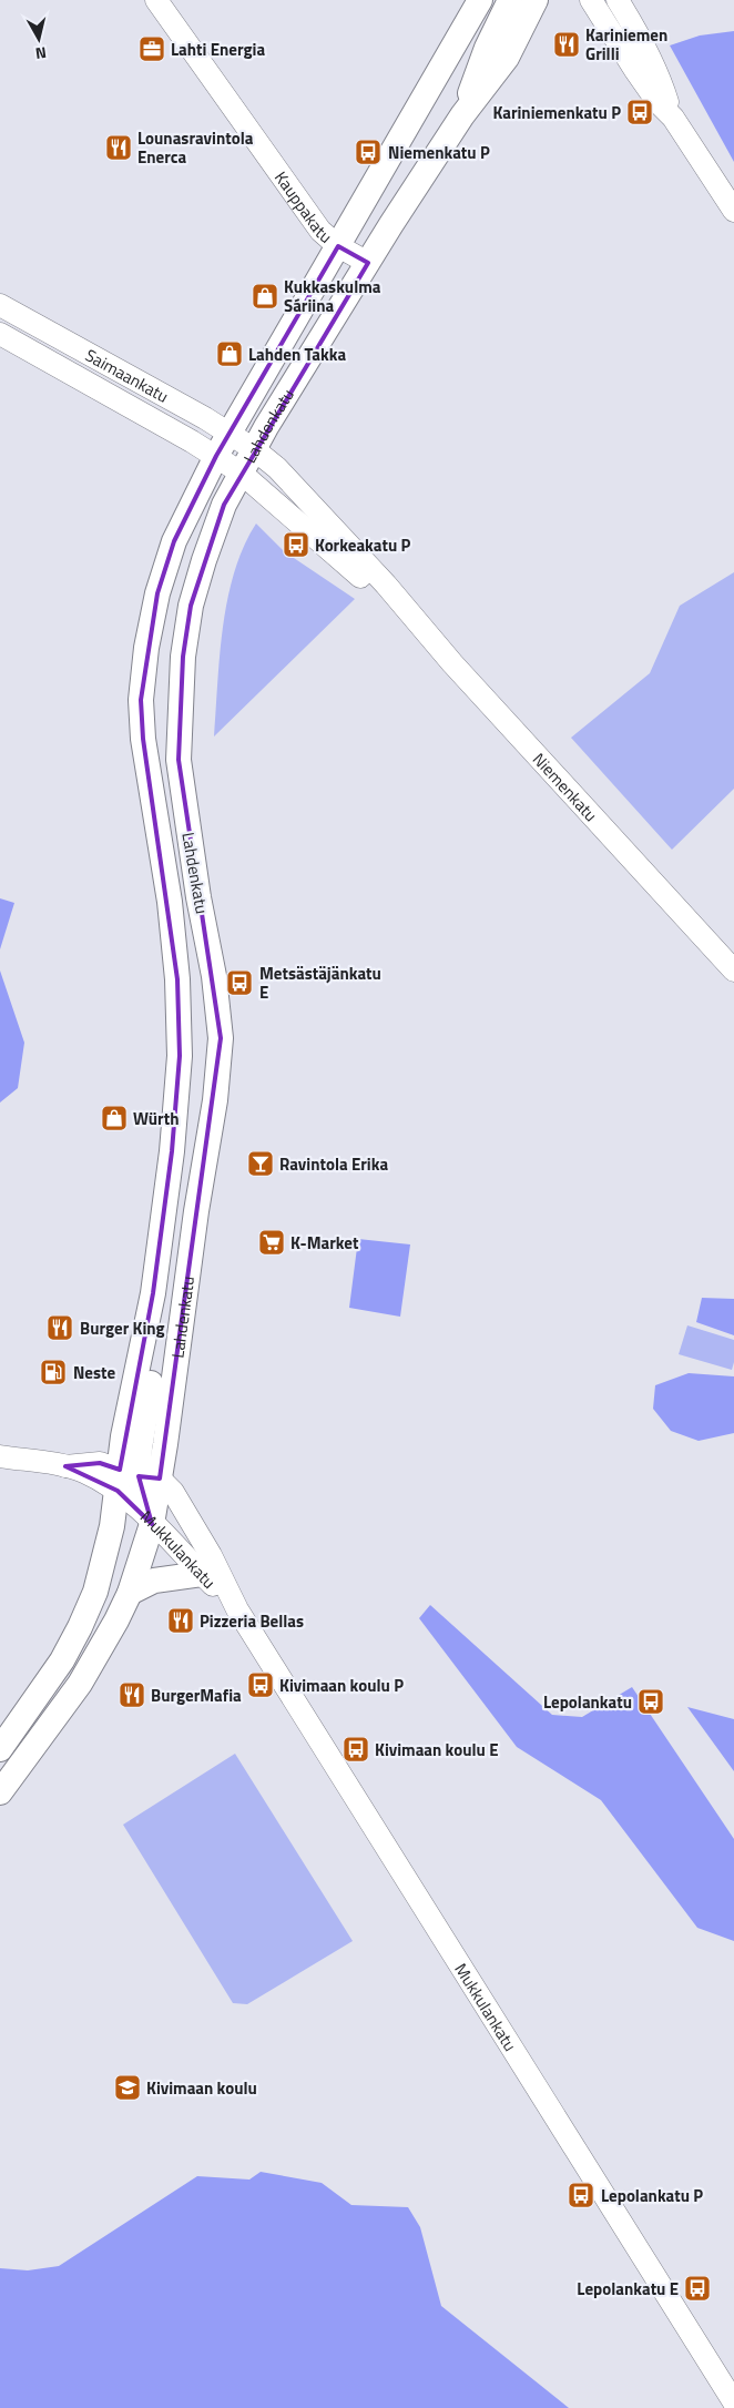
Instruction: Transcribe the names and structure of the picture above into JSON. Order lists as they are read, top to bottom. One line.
{"streets":{"main road":["Lahdenkatu"],"street":["Kauppakatu","Saimaankatu","Niemenkatu","Mukkulankatu"]},"crossings":[["Kauppakatu","Lahdenkatu"],["Saimaankatu","Lahdenkatu"],["Saimaankatu","Niemenkatu"],["Lahdenkatu","Niemenkatu"],["Lahdenkatu","Mukkulankatu"]],"places":{"restaurant":["Kariniemen Grilli","Lounasravintola Enerca","Burger King","Pizzeria Bellas","BurgerMafia"],"office":["Lahti Energia"],"bus stop":["Kariniemenkatu P","Niemenkatu P","Korkeakatu P","Metsästäjänkatu E","Kivimaan koulu P","Lepolankatu","Kivimaan koulu E","Lepolankatu P","Lepolankatu E"],"shop":["Kukkaskulma Sáriina","Lahden Takka","Würth"],"bar":["Ravintola Erika"],"supermarket":["K-Market"],"fuel station":["Neste"],"school or university":["Kivimaan koulu"]},"north":"bottom"}
